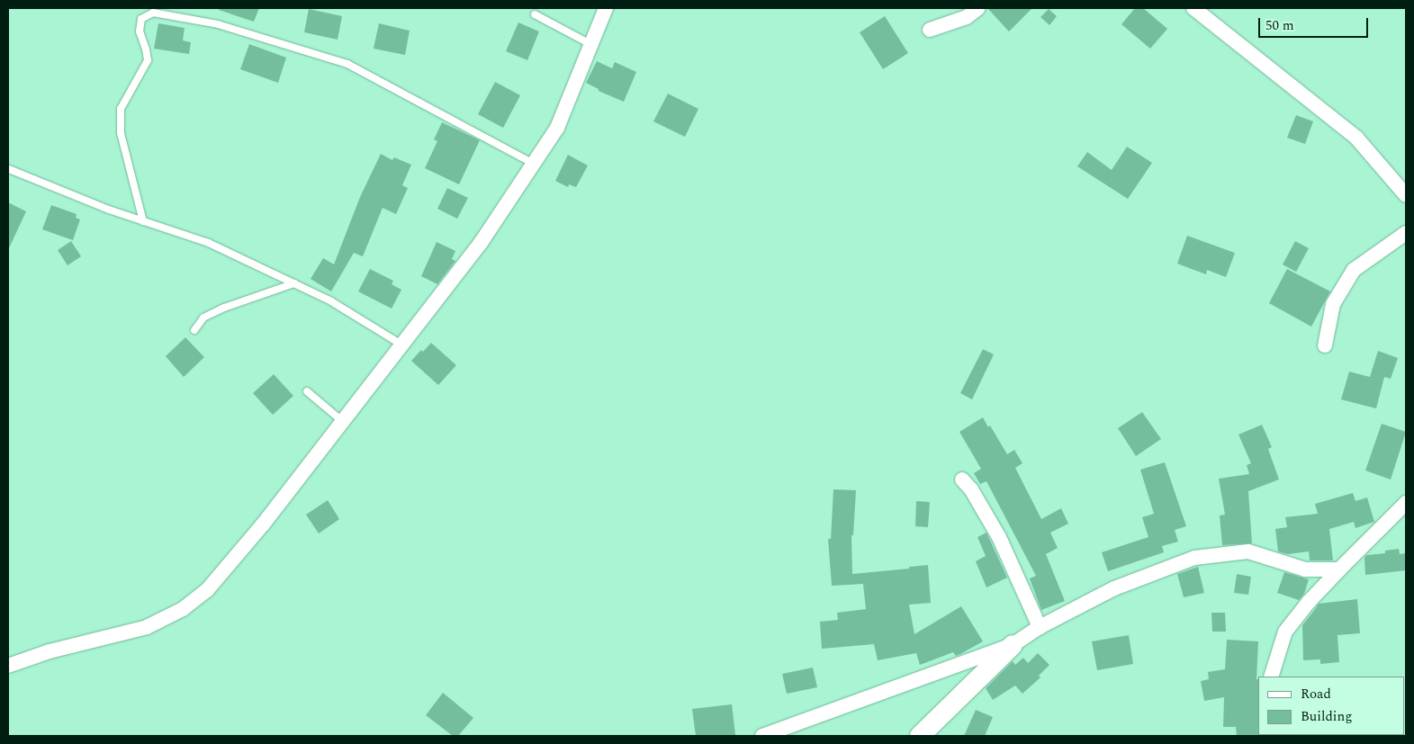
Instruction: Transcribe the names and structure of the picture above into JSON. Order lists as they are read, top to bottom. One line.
{"legend":["Road","Building"],"scale_bar":"50 m"}
